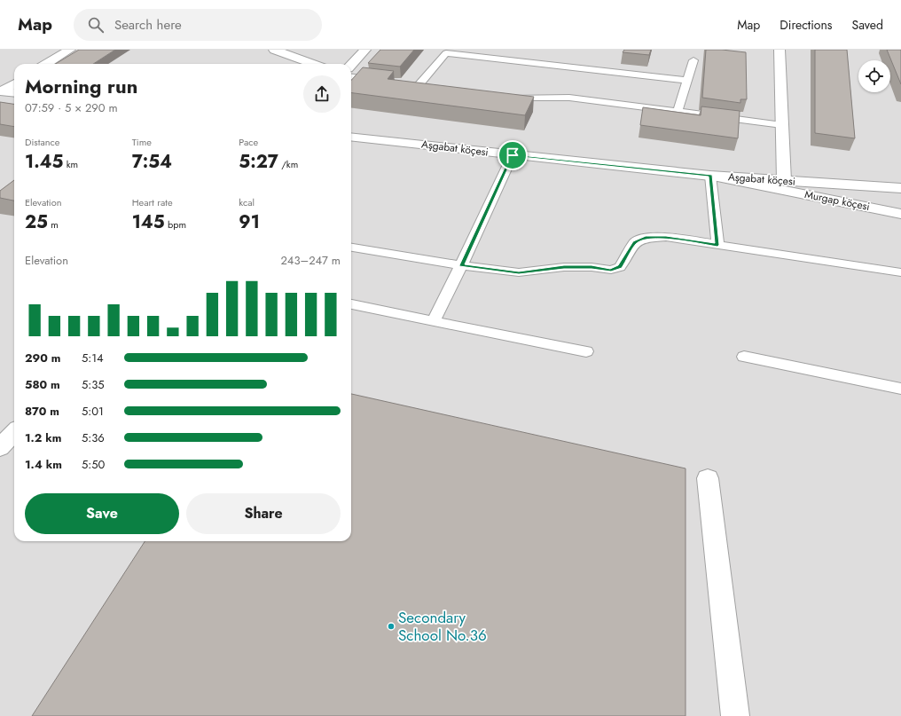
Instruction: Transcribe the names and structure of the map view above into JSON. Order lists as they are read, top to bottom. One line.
{"streets":{"street":["Aşgabat köçesi","Murgap köçesi"]},"crossings":[["Aşgabat köçesi","Murgap köçesi"]],"places":["Secondary School No.36"],"page":{"header":"Map","search":"Search here","nav":["Map","Directions","Saved"],"heading":["Morning run","07:59 · 5 × 290 m"],"stats":[["Distance","1.45 km"],["Time","7:54"],["Pace","5:27 /km"],["Elevation","25 m"],["Heart rate","145 bpm"],["kcal","91"]],"chart":["Elevation","243–247 m"],"list":[{"name":"290 m","note":"5:14"},{"name":"580 m","note":"5:35"},{"name":"870 m","note":"5:01"},{"name":"1.2 km","note":"5:36"},{"name":"1.4 km","note":"5:50"}],"buttons":["Save","Share"]}}
